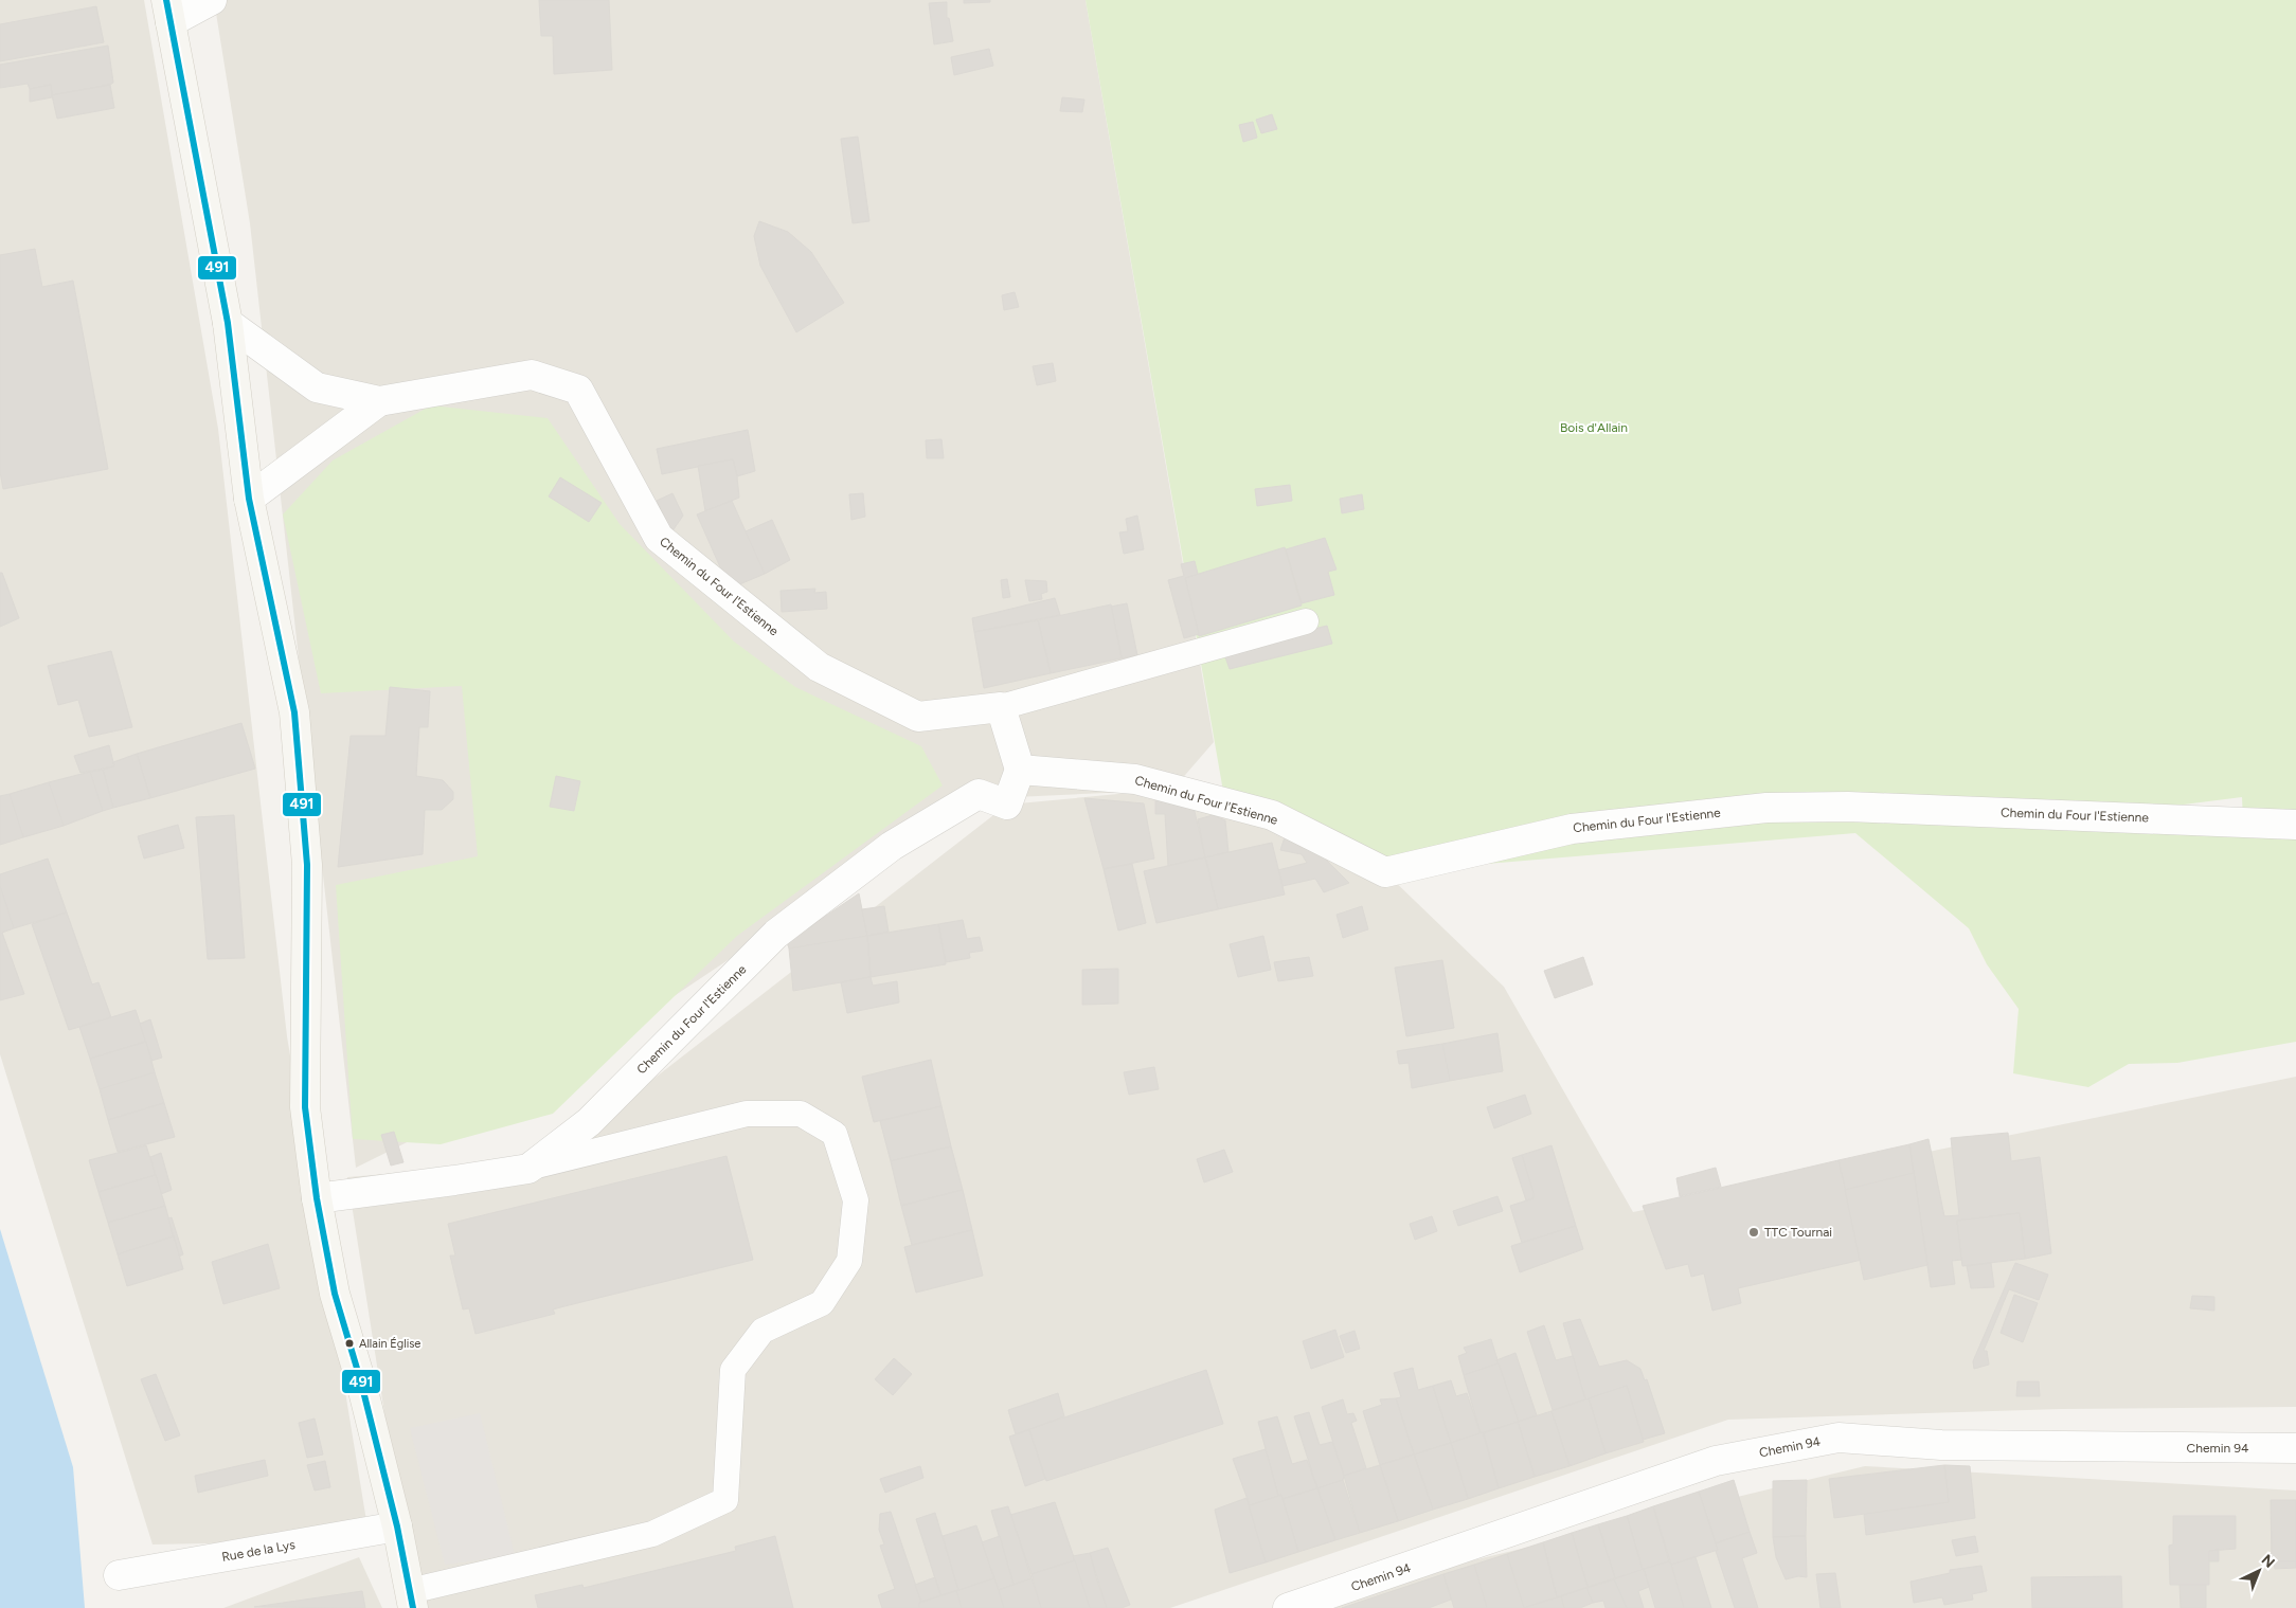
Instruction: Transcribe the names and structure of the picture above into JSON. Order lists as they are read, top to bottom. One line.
{"streets":{"street":["Chemin du Four l'Estienne","Chemin 94","Rue de la Lys"]},"parks":["Bois d'Allain"],"places":["TTC Tournai","Allain Église"],"lines":["transit line 491"],"north":"top right"}
